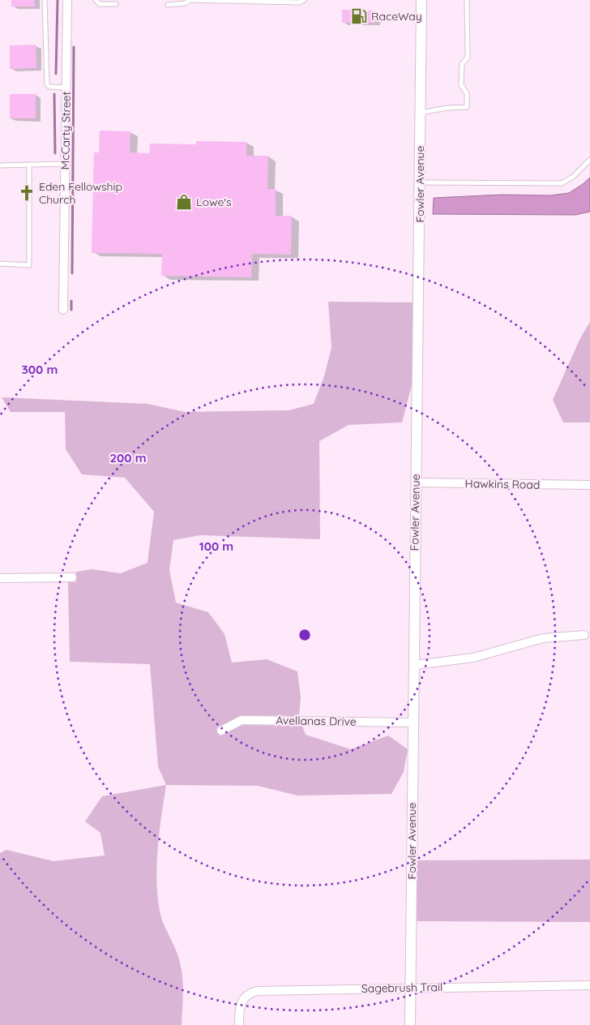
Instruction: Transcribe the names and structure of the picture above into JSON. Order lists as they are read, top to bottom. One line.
{"streets":{"street":["McCarty Street","Fowler Avenue","Hawkins Road","Avellanas Drive","Sagebrush Trail"]},"crossings":[["Fowler Avenue","Hawkins Road"],["Fowler Avenue","Avellanas Drive"],["Fowler Avenue","Sagebrush Trail"]],"places":{"fuel station":["RaceWay"],"church":["Eden Fellowship Church"],"shop":["Lowe's"]},"rings":["300 m","200 m","100 m"]}
